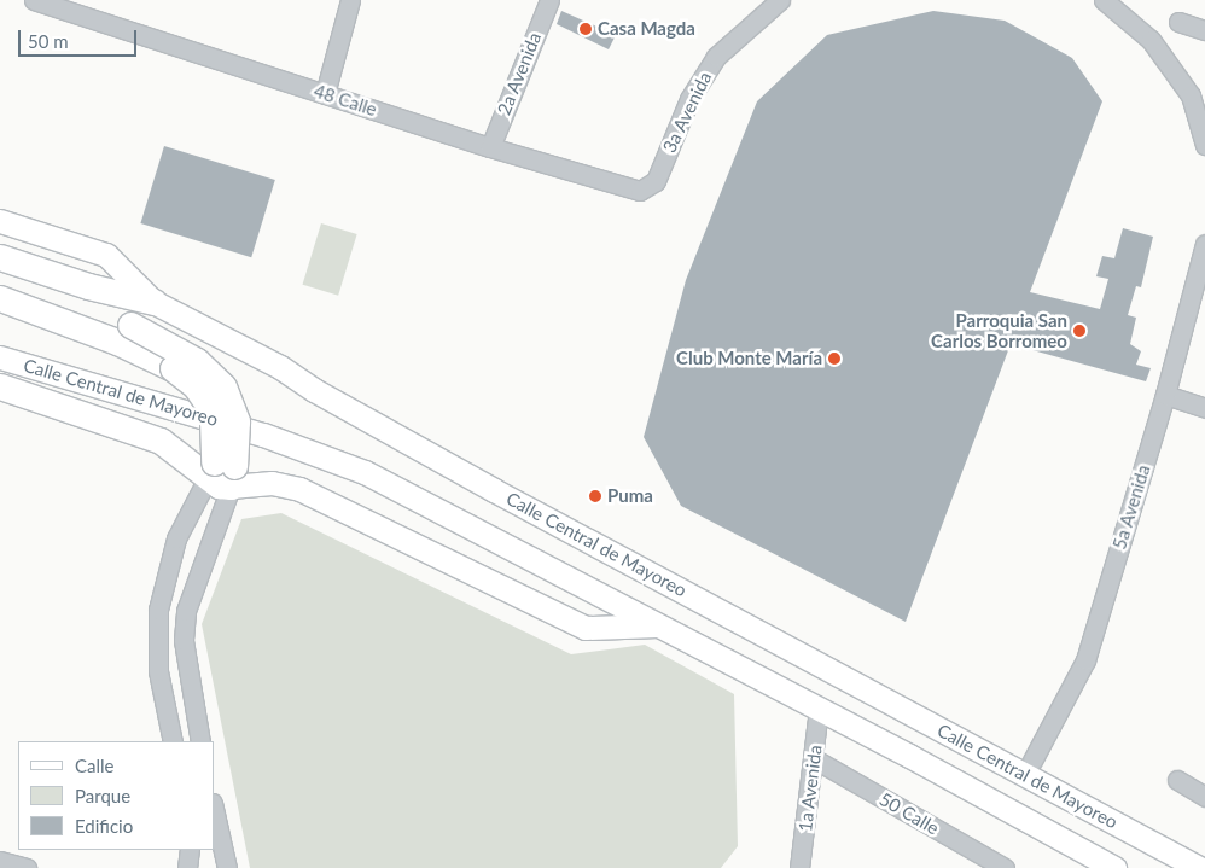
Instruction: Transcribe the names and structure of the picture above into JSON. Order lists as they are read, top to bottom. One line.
{"streets":{"main road":["Calle Central de Mayoreo"],"street":["2a Avenida","48 Calle","3a Avenida","5a Avenida","1a Avenida","50 Calle"]},"crossings":[["2a Avenida","48 Calle"],["48 Calle","3a Avenida"],["Calle Central de Mayoreo","1a Avenida"],["1a Avenida","50 Calle"]],"places":["Casa Magda","Parroquia San Carlos Borromeo","Club Monte María","Puma"],"legend":["Calle","Parque","Edificio"],"scale_bar":"50 m"}
